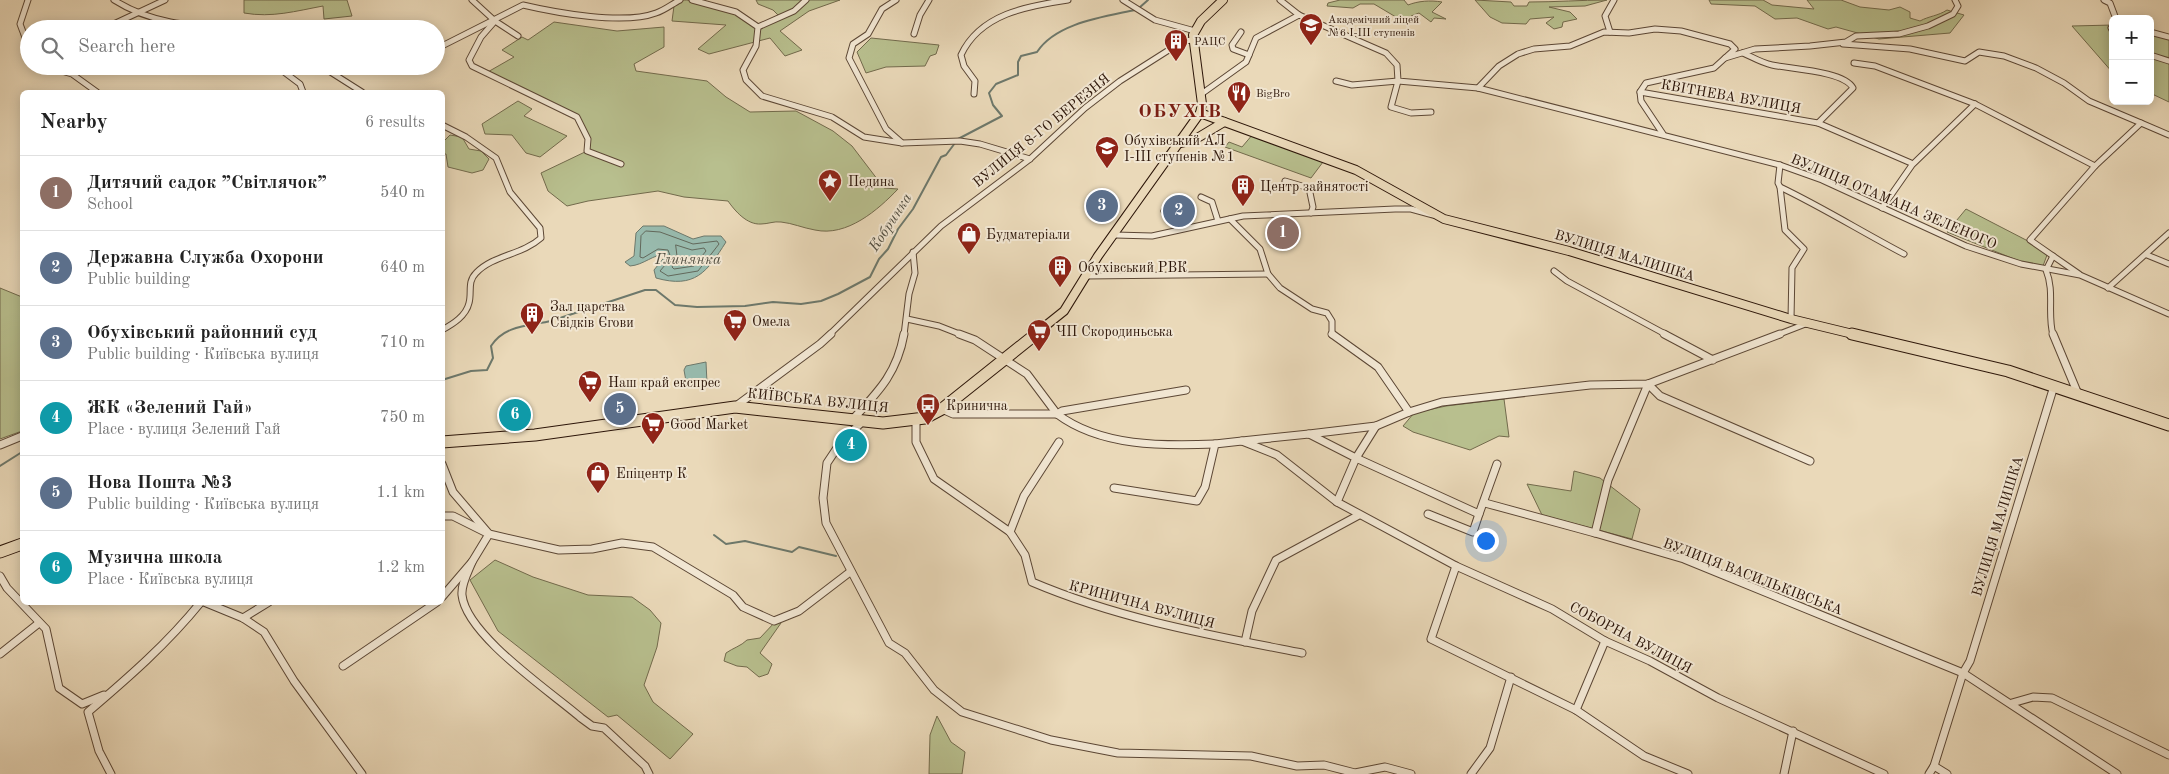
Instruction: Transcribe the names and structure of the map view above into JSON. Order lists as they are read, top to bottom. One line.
{"streets":{"main road":["ВУЛИЦЯ МАЛИШКА","КИЇВСЬКА ВУЛИЦЯ"],"street":["КВІТНЕВА ВУЛИЦЯ","ВУЛИЦЯ 8-ГО БЕРЕЗНЯ","ВУЛИЦЯ ОТАМАНА ЗЕЛЕНОГО","ВУЛИЦЯ ВАСИЛЬКІВСЬКА","КРИНИЧНА ВУЛИЦЯ","СОБОРНА ВУЛИЦЯ"]},"crossings":[["ВУЛИЦЯ 8-ГО БЕРЕЗНЯ","КИЇВСЬКА ВУЛИЦЯ"],["ВУЛИЦЯ ОТАМАНА ЗЕЛЕНОГО","ВУЛИЦЯ МАЛИШКА"],["ВУЛИЦЯ МАЛИШКА","КИЇВСЬКА ВУЛИЦЯ"],["ВУЛИЦЯ МАЛИШКА","ВУЛИЦЯ ВАСИЛЬКІВСЬКА"],["КИЇВСЬКА ВУЛИЦЯ","КРИНИЧНА ВУЛИЦЯ"]],"districts":["ОБУХІВ"],"water":["Кобринка","Глинянка"],"places":{"school or university":["Академічний ліцей №6 І-ІІІ ступенів","Обухівський АЛ І-ІІІ ступенів №1"],"building":["РАЦС","Центр зайнятості","Обухівський РВК","Зал царства Свідків Єгови"],"restaurant":["BigBro"],"place":["Педина"],"shop":["Будматеріали","Епіцентр К"],"supermarket":["Омела","ЧП Скородиньська","Наш край експрес","Good Market"],"bus stop":["Кринична"]},"page":{"map_buttons":["+","−"],"search":"Search here","heading":["Nearby","6 results"],"list":[{"mark":"1","name":"Дитячий садок ”Світлячок”","note":"School","value":"540 m"},{"mark":"2","name":"Державна Служба Охорони","note":"Public building","value":"640 m"},{"mark":"3","name":"Обухівський районний суд","note":"Public building · Київська вулиця","value":"710 m"},{"mark":"4","name":"ЖК «Зелений Гай»","note":"Place · вулиця Зелений Гай","value":"750 m"},{"mark":"5","name":"Нова Пошта №3","note":"Public building · Київська вулиця","value":"1.1 km"},{"mark":"6","name":"Музична школа","note":"Place · Київська вулиця","value":"1.2 km"}],"pins":["3","2","1","5","6","4"]}}
